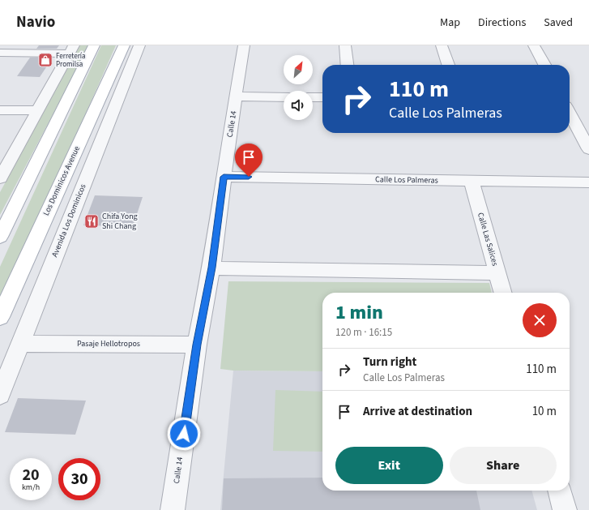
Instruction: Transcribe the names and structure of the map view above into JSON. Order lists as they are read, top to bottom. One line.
{"streets":{"main road":["Los Dominicos Avenue"],"street":["Calle 14","Calle Los Palmeras","Avenida Los Dominicos","Calle Las Salices","Pasaje Hellotropos"]},"crossings":[["Calle 14","Calle Los Palmeras"],["Calle 14","Pasaje Hellotropos"],["Calle Los Palmeras","Calle Las Salices"],["Avenida Los Dominicos","Pasaje Hellotropos"]],"places":{"shop":["Ferretería Promilsa"],"restaurant":["Chifa Yong Shi Chang"]},"north":"top right","page":{"header":"Navio","nav":["Map","Directions","Saved"],"turn":["110 m","Calle Los Palmeras"],"heading":["1 min","120 m · 16:15"],"list":[{"name":"Turn right","note":"Calle Los Palmeras","value":"110 m"},{"name":"Arrive at destination","value":"10 m"}],"buttons":["Exit","Share"],"speed":"20 km/h","limit":"30"}}
